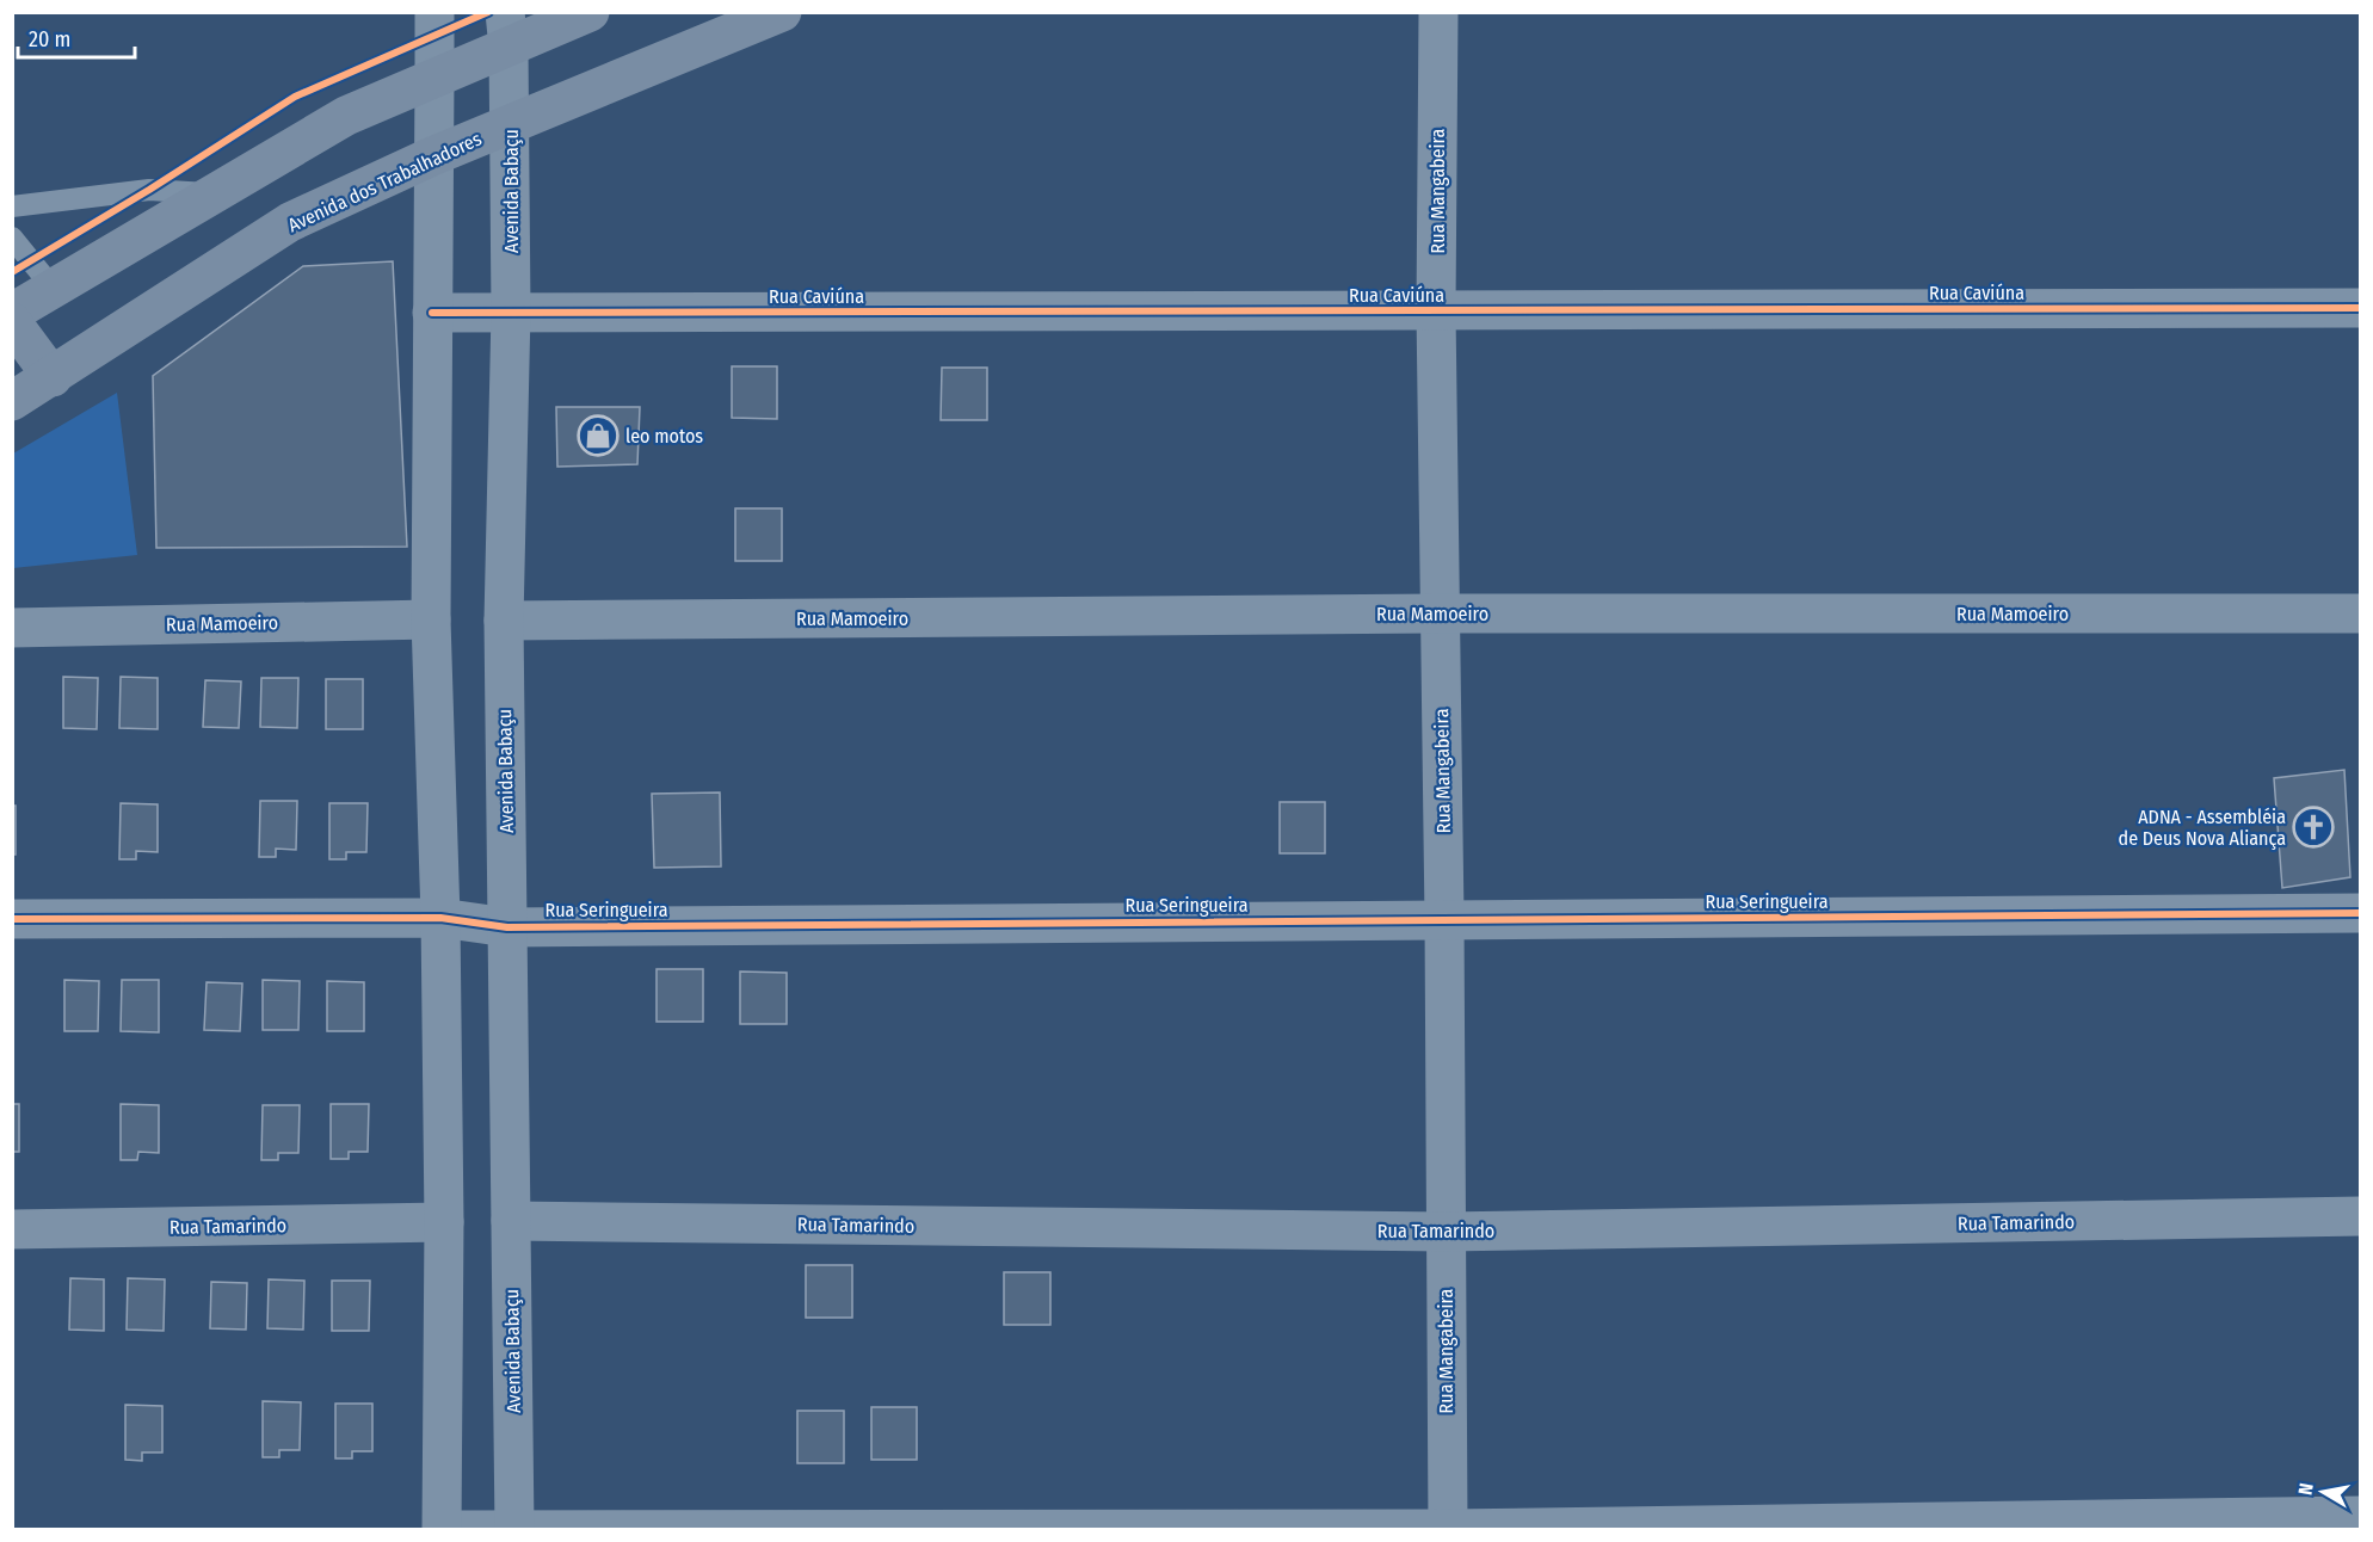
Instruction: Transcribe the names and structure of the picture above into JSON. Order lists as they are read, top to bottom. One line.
{"streets":{"main road":["Avenida dos Trabalhadores"],"street":["Avenida Babaçu","Rua Mangabeira","Rua Caviúna","Rua Mamoeiro","Rua Seringueira","Rua Tamarindo"]},"crossings":[["Avenida dos Trabalhadores","Avenida Babaçu"],["Avenida Babaçu","Rua Caviúna"],["Avenida Babaçu","Rua Mamoeiro"],["Avenida Babaçu","Rua Seringueira"],["Avenida Babaçu","Rua Tamarindo"],["Rua Mangabeira","Rua Caviúna"],["Rua Mangabeira","Rua Mamoeiro"],["Rua Mangabeira","Rua Seringueira"],["Rua Mangabeira","Rua Tamarindo"]],"places":{"shop":["leo motos"],"church":["ADNA - Assembléia de Deus Nova Aliança"]},"scale_bar":"20 m","north":"left"}
